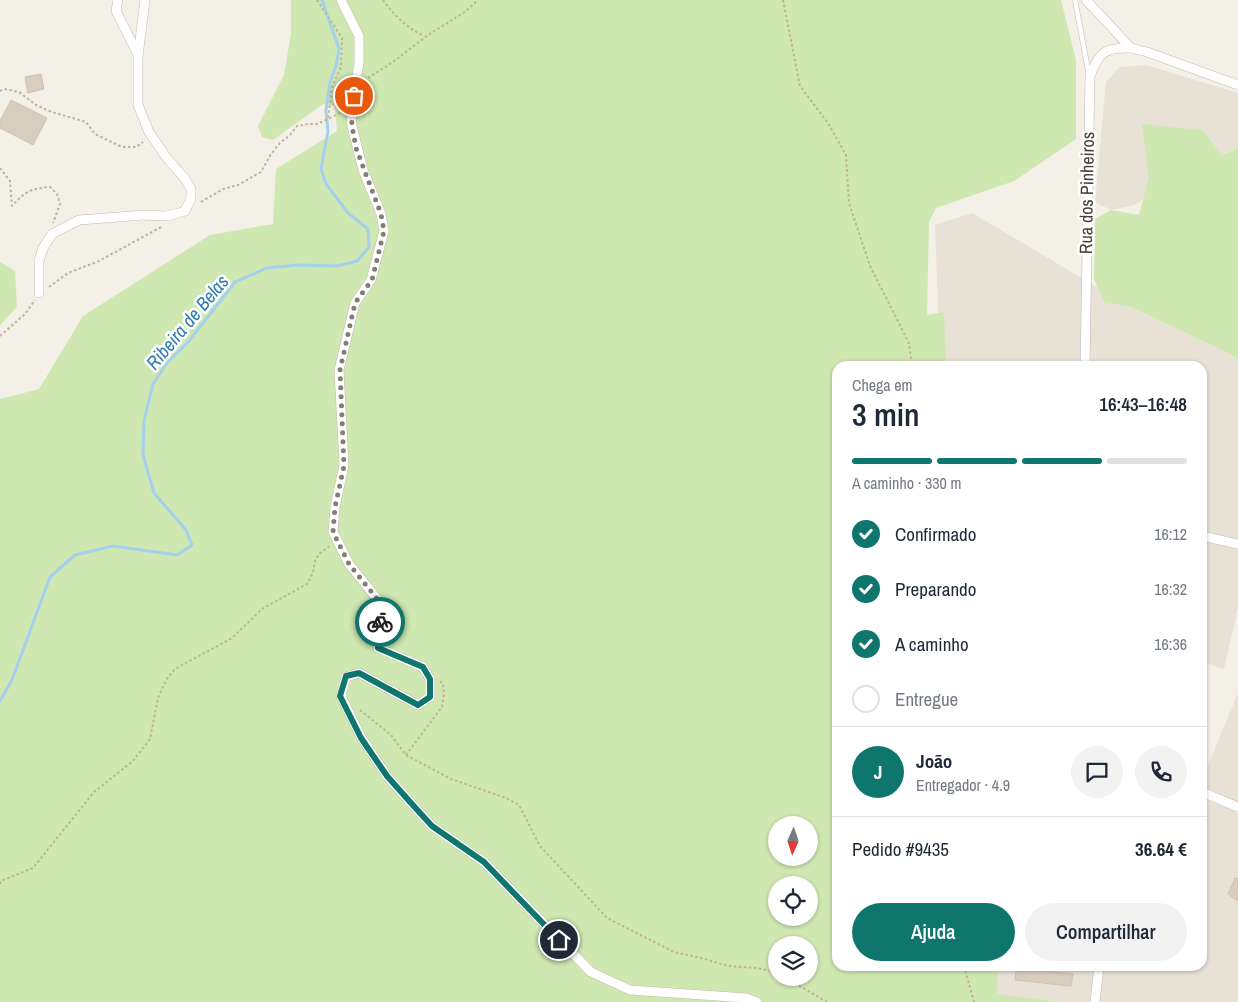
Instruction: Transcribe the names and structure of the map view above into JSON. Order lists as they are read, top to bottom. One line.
{"streets":{"street":["Rua dos Pinheiros"]},"water":["Ribeira de Belas"],"north":"bottom","page":{"heading":["3 min","Chega em","16:43–16:48"],"panel":["João","Entregador · 4.9","Pedido #9435","36.64 €"],"bar":"A caminho · 330 m","list":[["Confirmado","16:12"],["Preparando","16:32"],["A caminho","16:36"],"Entregue"],"round":"J","buttons":["Ajuda","Compartilhar"]}}
